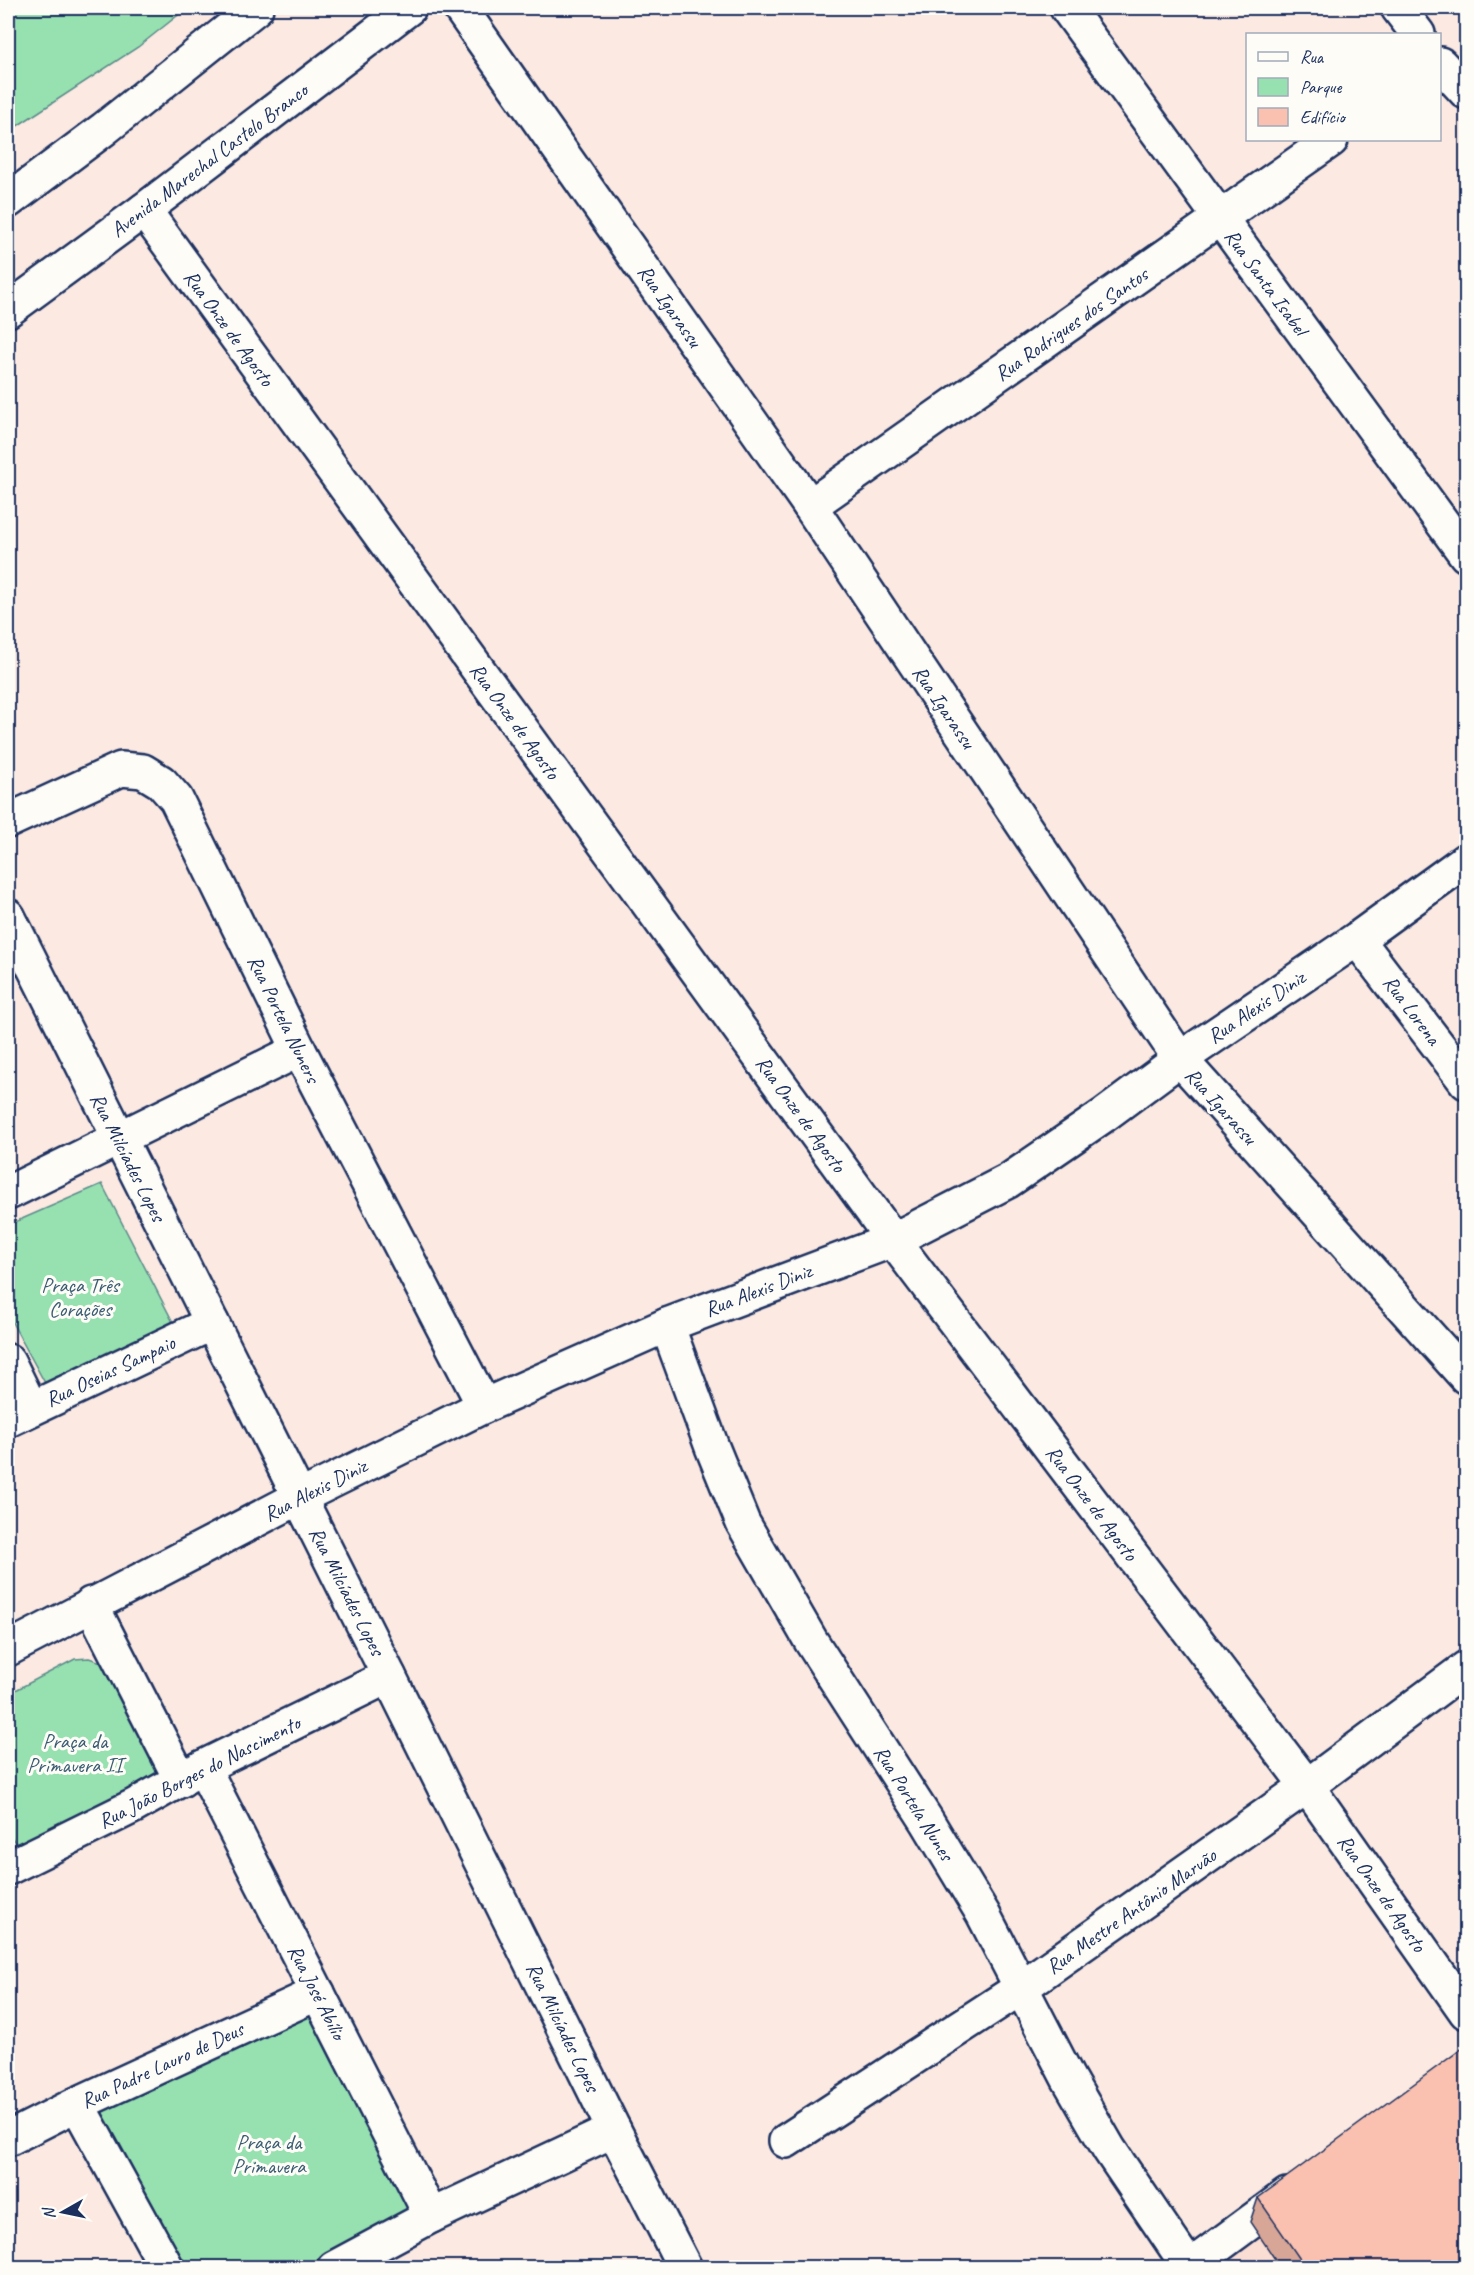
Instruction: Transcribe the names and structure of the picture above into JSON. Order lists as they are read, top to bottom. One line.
{"streets":{"street":["Avenida Marechal Castelo Branco","Rua Santa Isabel","Rua Igarassu","Rua Rodrigues dos Santos","Rua Onze de Agosto","Rua Alexis Diniz","Rua Lorena","Rua Portela Nuners","Rua Milcíades Lopes","Rua Oseias Sampaio","Rua João Borges do Nascimento","Rua Portela Nunes","Rua Mestre Antônio Marvão","Rua José Abílio","Rua Padre Lauro de Deus"]},"crossings":[["Avenida Marechal Castelo Branco","Rua Onze de Agosto"],["Rua Santa Isabel","Rua Rodrigues dos Santos"],["Rua Igarassu","Rua Rodrigues dos Santos"],["Rua Igarassu","Rua Alexis Diniz"],["Rua Onze de Agosto","Rua Alexis Diniz"],["Rua Onze de Agosto","Rua Mestre Antônio Marvão"],["Rua Alexis Diniz","Rua Lorena"],["Rua Alexis Diniz","Rua Portela Nuners"],["Rua Alexis Diniz","Rua Milcíades Lopes"],["Rua Alexis Diniz","Rua Portela Nunes"],["Rua Alexis Diniz","Rua José Abílio"],["Rua Milcíades Lopes","Rua Oseias Sampaio"],["Rua Milcíades Lopes","Rua João Borges do Nascimento"],["Rua João Borges do Nascimento","Rua José Abílio"],["Rua Portela Nunes","Rua Mestre Antônio Marvão"],["Rua José Abílio","Rua Padre Lauro de Deus"]],"parks":["Praça Três Corações","Praça da Primavera II","Praça da Primavera"],"legend":["Rua","Parque","Edifício"],"north":"left"}
